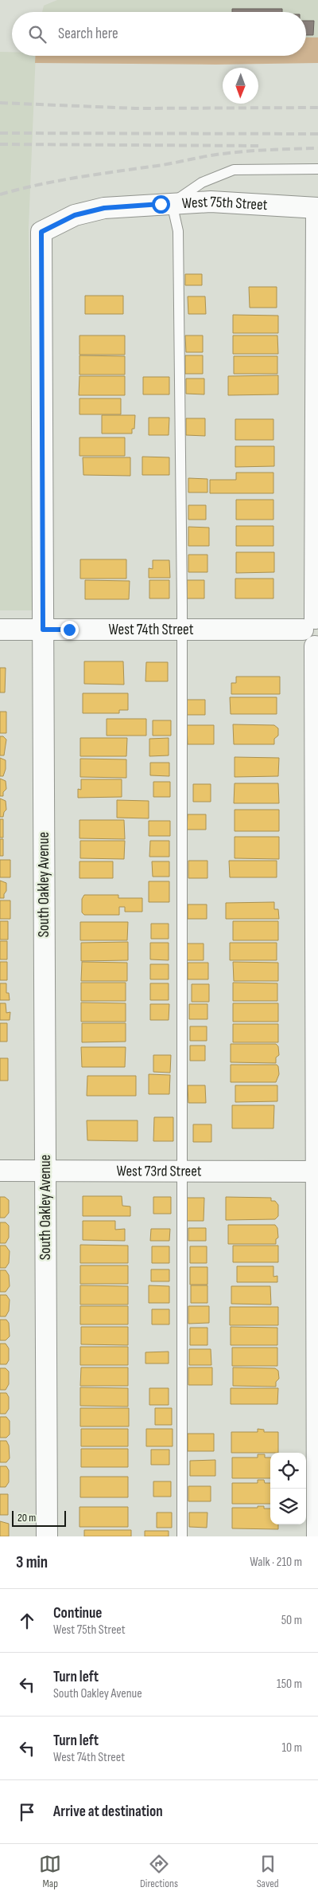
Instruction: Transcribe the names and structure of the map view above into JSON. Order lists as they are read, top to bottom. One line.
{"streets":{"street":["West 75th Street","West 74th Street","South Oakley Avenue","West 73rd Street"]},"crossings":[["West 75th Street","South Oakley Avenue"],["West 74th Street","South Oakley Avenue"],["South Oakley Avenue","West 73rd Street"]],"scale_bar":"20 m","north":"bottom","page":{"search":"Search here","scale":"20 m","heading":["3 min","Walk · 210 m"],"list":[["Continue","West 75th Street","50 m"],["Turn left","South Oakley Avenue","150 m"],["Turn left","West 74th Street","10 m"],"Arrive at destination"],"nav":["Map","Directions","Saved"]}}
